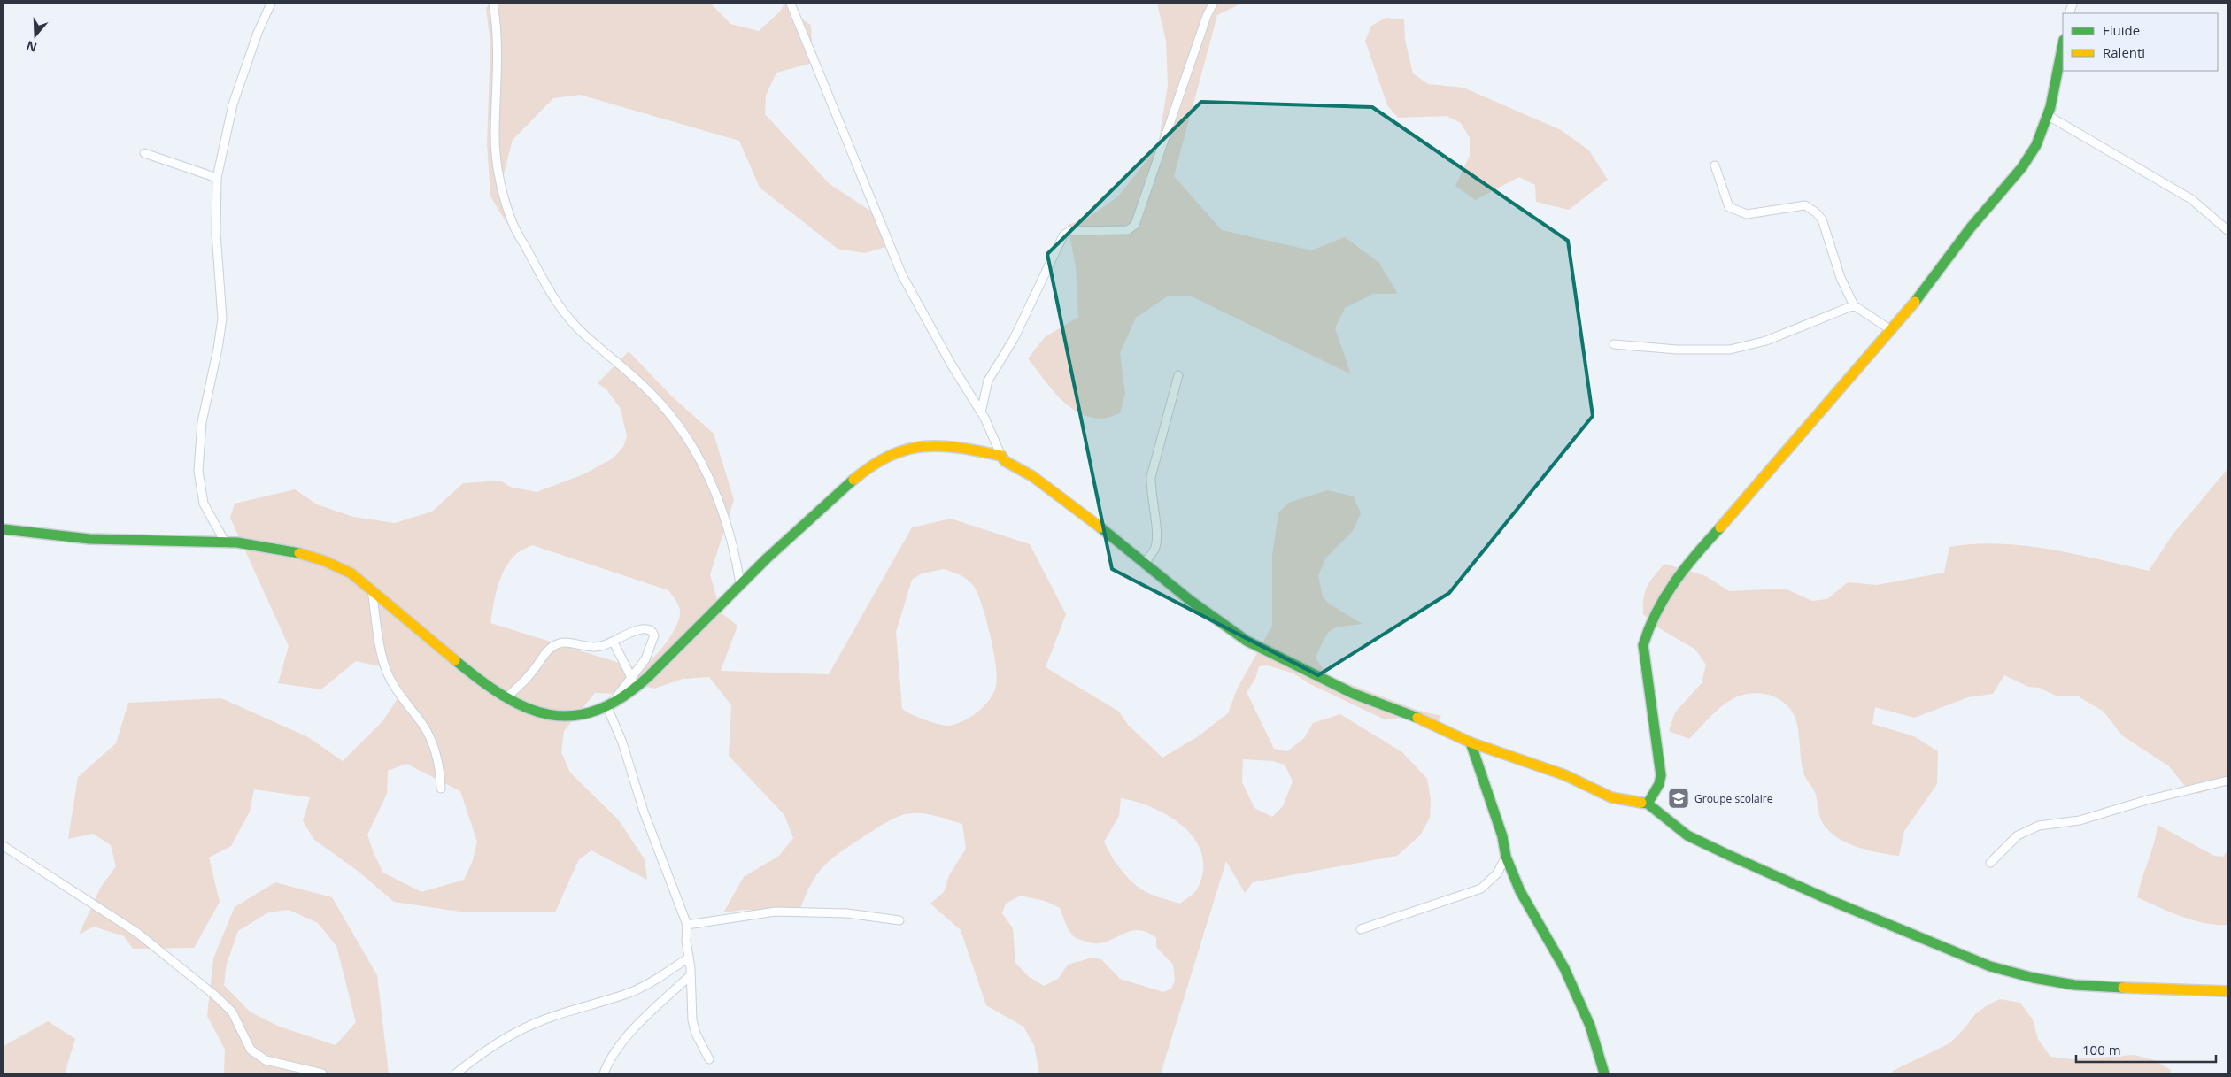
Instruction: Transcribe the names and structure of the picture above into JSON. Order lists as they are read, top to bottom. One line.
{"places":{"school or university":["Groupe scolaire"]},"legend":["Fluide","Ralenti"],"scale_bar":"100 m","north":"bottom"}
